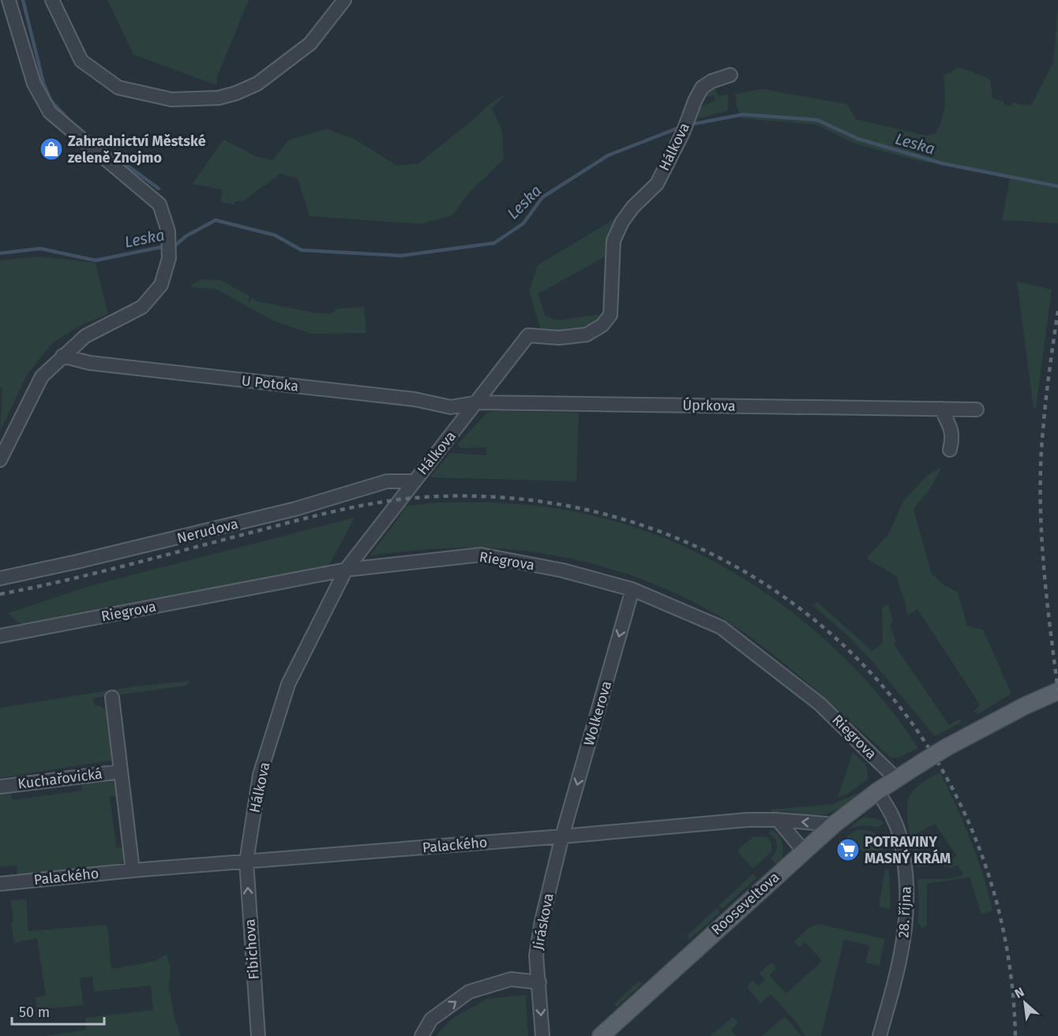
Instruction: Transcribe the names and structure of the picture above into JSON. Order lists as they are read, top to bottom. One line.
{"streets":{"main road":["Rooseveltova"],"street":["Hálkova","U Potoka","Úprkova","Nerudova","Riegrova","Wolkerova","Kuchařovická","Palackého","28. října","Jiráskova","Fibichova"]},"crossings":[["Hálkova","U Potoka"],["Hálkova","Úprkova"],["Hálkova","Nerudova"],["Hálkova","Riegrova"],["Hálkova","Palackého"],["Hálkova","Fibichova"],["U Potoka","Úprkova"],["Riegrova","Wolkerova"],["Riegrova","Rooseveltova"],["Wolkerova","Palackého"],["Wolkerova","Jiráskova"],["Palackého","Rooseveltova"],["Palackého","Jiráskova"],["Palackého","Fibichova"],["Rooseveltova","28. října"]],"one_way":["Wolkerova","Fibichova"],"water":["Leska"],"places":{"shop":["Zahradnictví Městské zeleně Znojmo"],"supermarket":["POTRAVINY MASNÝ KRÁM"]},"scale_bar":"50 m","north":"top left"}
